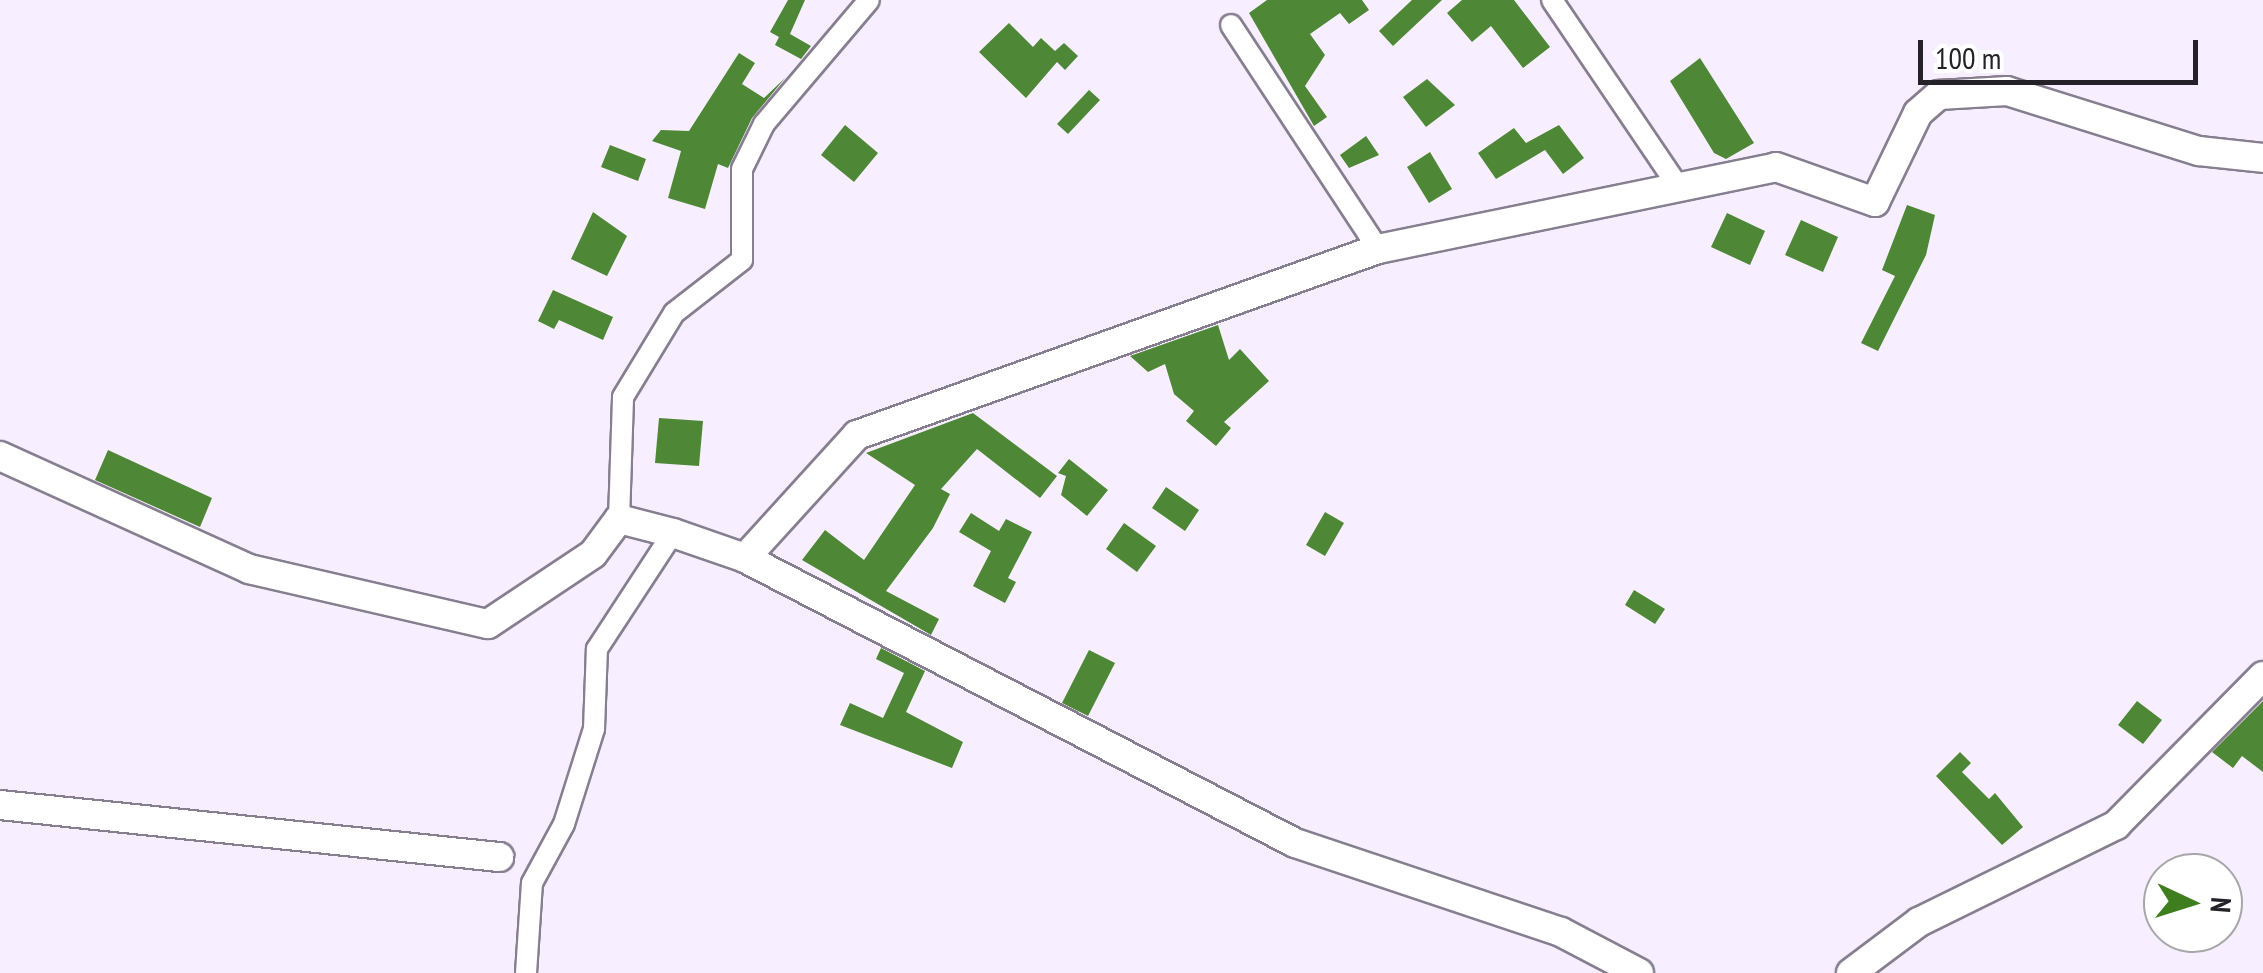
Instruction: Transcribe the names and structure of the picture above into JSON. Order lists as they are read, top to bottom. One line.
{"scale_bar":"100 m","north":"right"}
